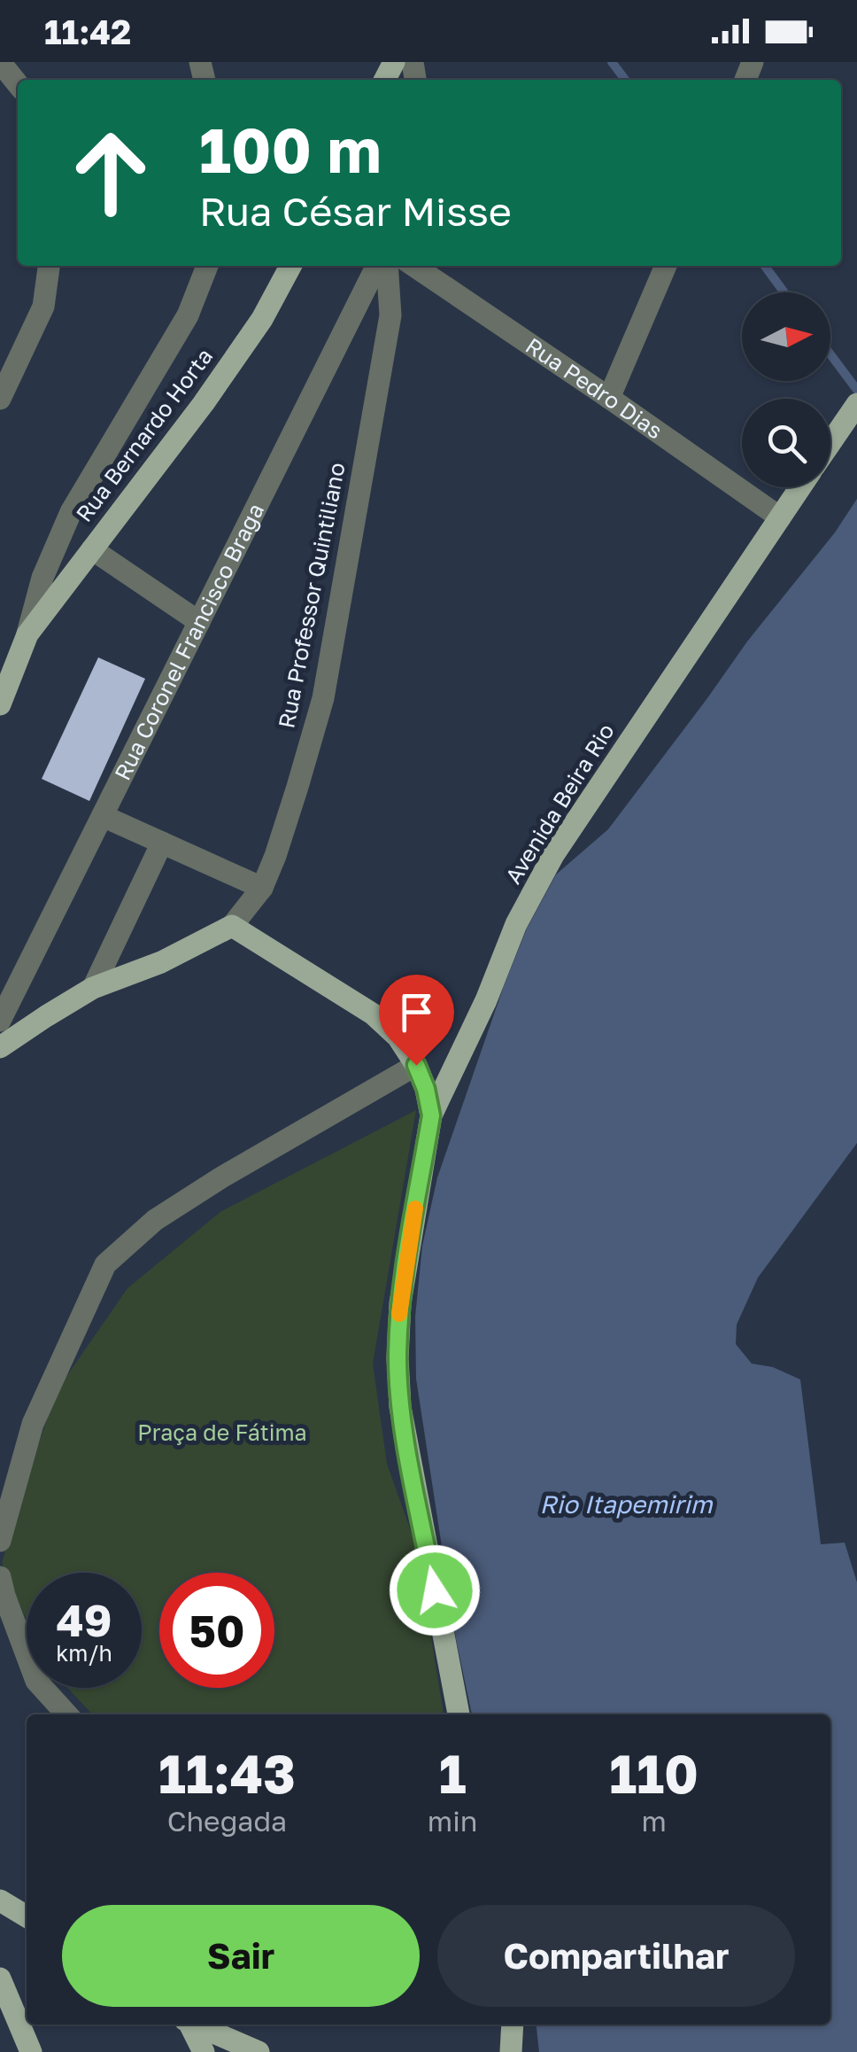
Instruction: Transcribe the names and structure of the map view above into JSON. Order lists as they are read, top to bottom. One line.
{"streets":{"main road":["Rua Bernardo Horta","Rua Professor Quintiliano","Avenida Beira Rio"],"street":["Rua Pedro Dias","Rua Coronel Francisco Braga"]},"crossings":[["Rua Pedro Dias","Avenida Beira Rio"]],"water":["Rio Itapemirim"],"parks":["Praça de Fátima"],"north":"right","page":{"status":"11:42","turn":["100 m","Rua César Misse"],"speed":"49 km/h","limit":"50","eta":["11:43","Chegada","1","min","110","m"],"buttons":["Sair","Compartilhar"]}}
